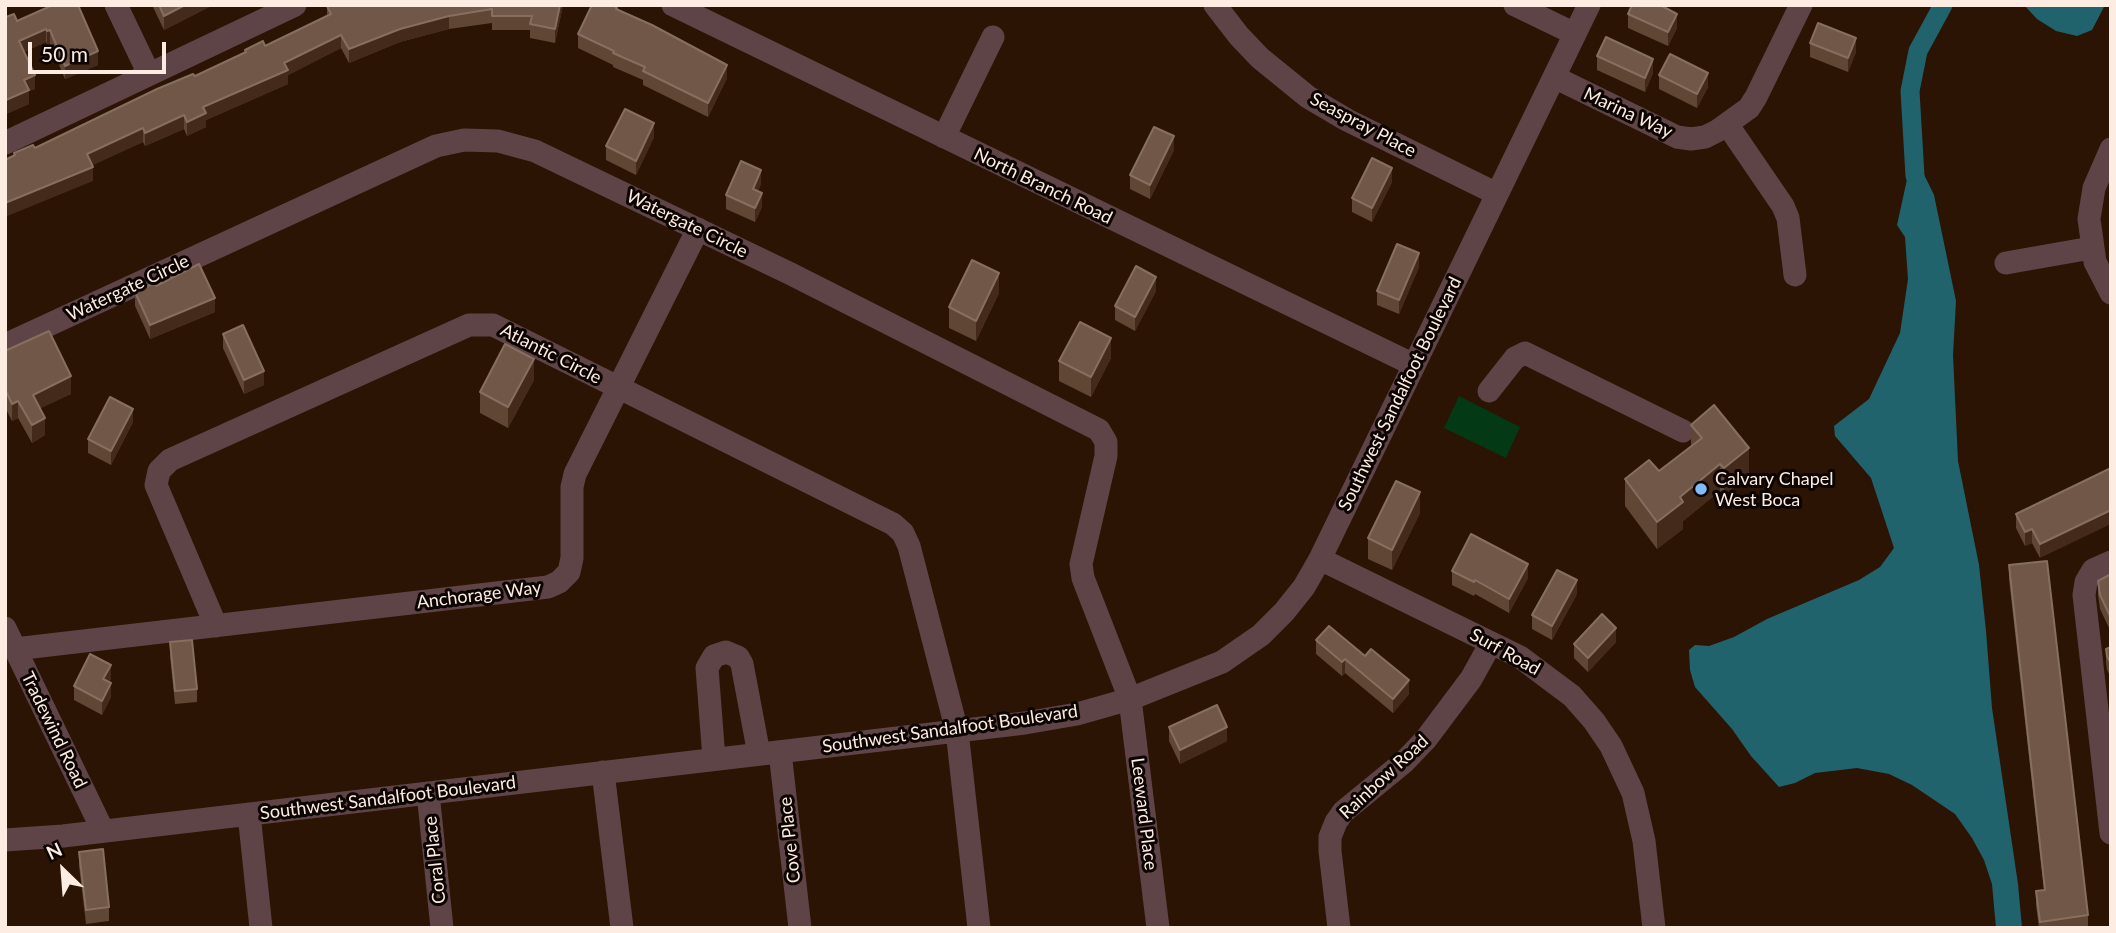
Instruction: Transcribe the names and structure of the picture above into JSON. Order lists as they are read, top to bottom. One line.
{"streets":{"street":["Marina Way","Seaspray Place","North Branch Road","Watergate Circle","Atlantic Circle","Southwest Sandalfoot Boulevard","Anchorage Way","Surf Road","Tradewind Road","Rainbow Road","Leeward Place","Cove Place","Coral Place"]},"crossings":[["Marina Way","Southwest Sandalfoot Boulevard"],["Seaspray Place","Southwest Sandalfoot Boulevard"],["North Branch Road","Southwest Sandalfoot Boulevard"],["Watergate Circle","Southwest Sandalfoot Boulevard"],["Watergate Circle","Anchorage Way"],["Watergate Circle","Leeward Place"],["Atlantic Circle","Southwest Sandalfoot Boulevard"],["Atlantic Circle","Anchorage Way"],["Southwest Sandalfoot Boulevard","Surf Road"],["Southwest Sandalfoot Boulevard","Tradewind Road"],["Southwest Sandalfoot Boulevard","Leeward Place"],["Southwest Sandalfoot Boulevard","Cove Place"],["Southwest Sandalfoot Boulevard","Coral Place"],["Anchorage Way","Tradewind Road"],["Surf Road","Rainbow Road"]],"places":["Calvary Chapel West Boca"],"scale_bar":"50 m","north":"top left"}
